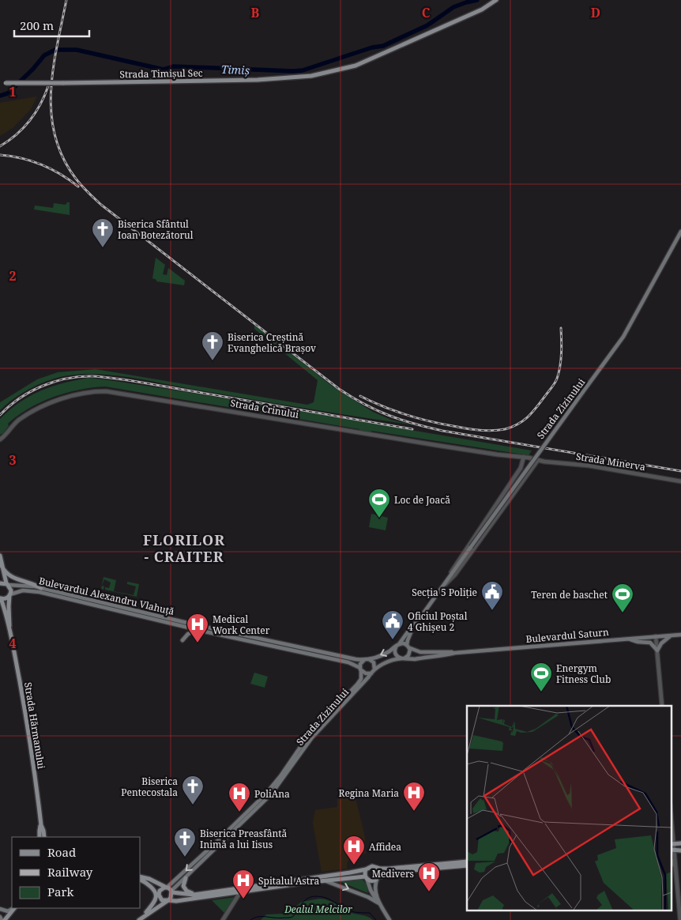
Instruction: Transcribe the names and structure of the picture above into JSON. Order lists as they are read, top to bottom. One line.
{"streets":{"main road":["Strada Timișul Sec","Strada Zizinului","Bulevardul Alexandru Vlahuță","Bulevardul Saturn","Strada Hărmanului"],"street":["Strada Crinului","Strada Minerva"]},"crossings":[["Strada Crinului","Strada Zizinului"],["Strada Crinului","Strada Minerva"],["Strada Zizinului","Strada Minerva"],["Strada Zizinului","Bulevardul Alexandru Vlahuță"],["Strada Zizinului","Bulevardul Saturn"],["Bulevardul Alexandru Vlahuță","Bulevardul Saturn"],["Bulevardul Alexandru Vlahuță","Strada Hărmanului"]],"districts":["FLORILOR - CRAITER"],"water":["Timiș"],"parks":["Dealul Melcilor"],"places":{"church":["Biserica Sfântul Ioan Botezătorul","Biserica Creștină Evanghelică Brașov","Biserica Pentecostala","Biserica Preasfântă Inimă a lui Iisus"],"sports":["Loc de Joacă","Teren de baschet","Energym Fitness Club"],"public building":["Secția 5 Poliție","Oficiul Poștal 4 Ghișeu 2"],"hospital":["Medical Work Center","Regina Maria","PoliAna","Affidea","Medivers","Spitalul Astra"]},"legend":["Road","Railway","Park"],"scale_bar":"200 m","grid":{"columns":["B","C","D"],"rows":["1","2","3","4"]}}
